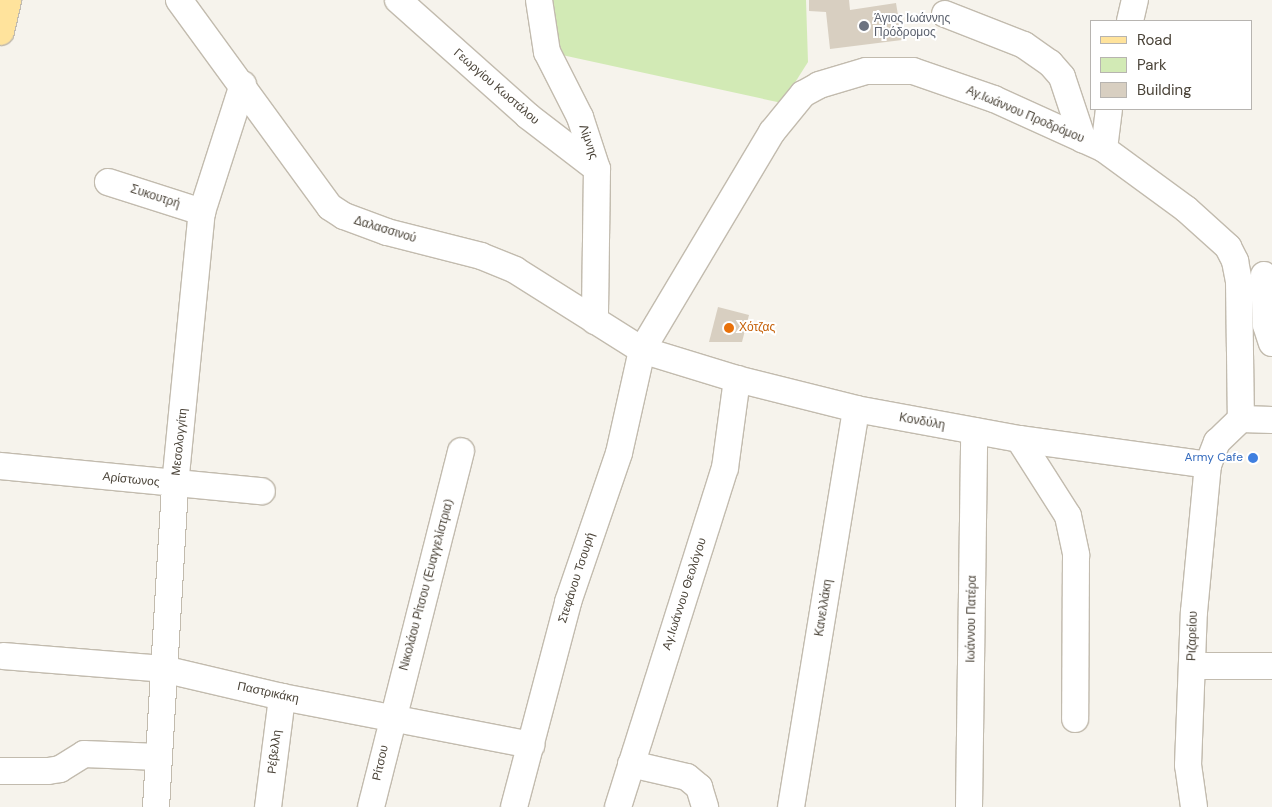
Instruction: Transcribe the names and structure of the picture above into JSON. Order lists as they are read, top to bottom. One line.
{"streets":{"street":["Γεωργίου Κωστάλου","Αγ.Ιωάννου Προδρόμου","Λίμνης","Συκουτρή","Δαλασσινού","Κονδύλη","Μεσολογγίτη","Αρίστωνος","Στεφάνου Τσουρή","Νικολάου Ρίτσου (Ευαγγελίστρια)","Αγ.Ιωάννου Θεολόγου","Κανελλάκη","Ιωάννου Πατέρα","Ριζαρείου","Παστρικάκη","Ρέβελλη","Ρίτσου"]},"crossings":[["Γεωργίου Κωστάλου","Λίμνης"],["Αγ.Ιωάννου Προδρόμου","Δαλασσινού"],["Αγ.Ιωάννου Προδρόμου","Κονδύλη"],["Αγ.Ιωάννου Προδρόμου","Στεφάνου Τσουρή"],["Αγ.Ιωάννου Προδρόμου","Ριζαρείου"],["Λίμνης","Δαλασσινού"],["Συκουτρή","Μεσολογγίτη"],["Δαλασσινού","Κονδύλη"],["Δαλασσινού","Μεσολογγίτη"],["Δαλασσινού","Στεφάνου Τσουρή"],["Κονδύλη","Στεφάνου Τσουρή"],["Κονδύλη","Αγ.Ιωάννου Θεολόγου"],["Κονδύλη","Κανελλάκη"],["Κονδύλη","Ιωάννου Πατέρα"],["Κονδύλη","Ριζαρείου"],["Μεσολογγίτη","Αρίστωνος"],["Μεσολογγίτη","Παστρικάκη"],["Στεφάνου Τσουρή","Παστρικάκη"],["Νικολάου Ρίτσου (Ευαγγελίστρια)","Παστρικάκη"],["Νικολάου Ρίτσου (Ευαγγελίστρια)","Ρίτσου"],["Παστρικάκη","Ρέβελλη"],["Παστρικάκη","Ρίτσου"]],"places":["Άγιος Ιωάννης Πρόδρομος","Χότζας","Army Cafe"],"legend":["Road","Park","Building"]}
